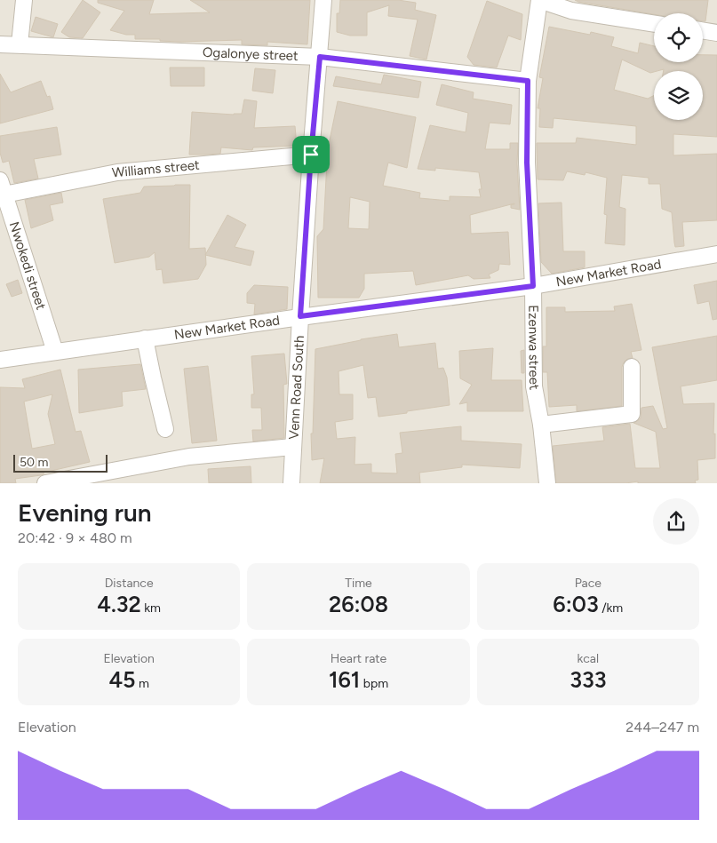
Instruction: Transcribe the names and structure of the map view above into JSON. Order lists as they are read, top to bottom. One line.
{"streets":{"street":["Ogalonye street","Williams street","Nwokedi street","New Market Road","Ezenwa street","Venn Road South"]},"crossings":[["Ogalonye street","Ezenwa street"],["Ogalonye street","Venn Road South"],["Williams street","Nwokedi street"],["Williams street","Venn Road South"],["Nwokedi street","New Market Road"],["New Market Road","Ezenwa street"],["New Market Road","Venn Road South"]],"scale_bar":"50 m","page":{"scale":"50 m","heading":["Evening run","20:42 · 9 × 480 m"],"stats":[["Distance","4.32 km"],["Time","26:08"],["Pace","6:03 /km"],["Elevation","45 m"],["Heart rate","161 bpm"],["kcal","333"]],"chart":["Elevation","244–247 m"]}}
